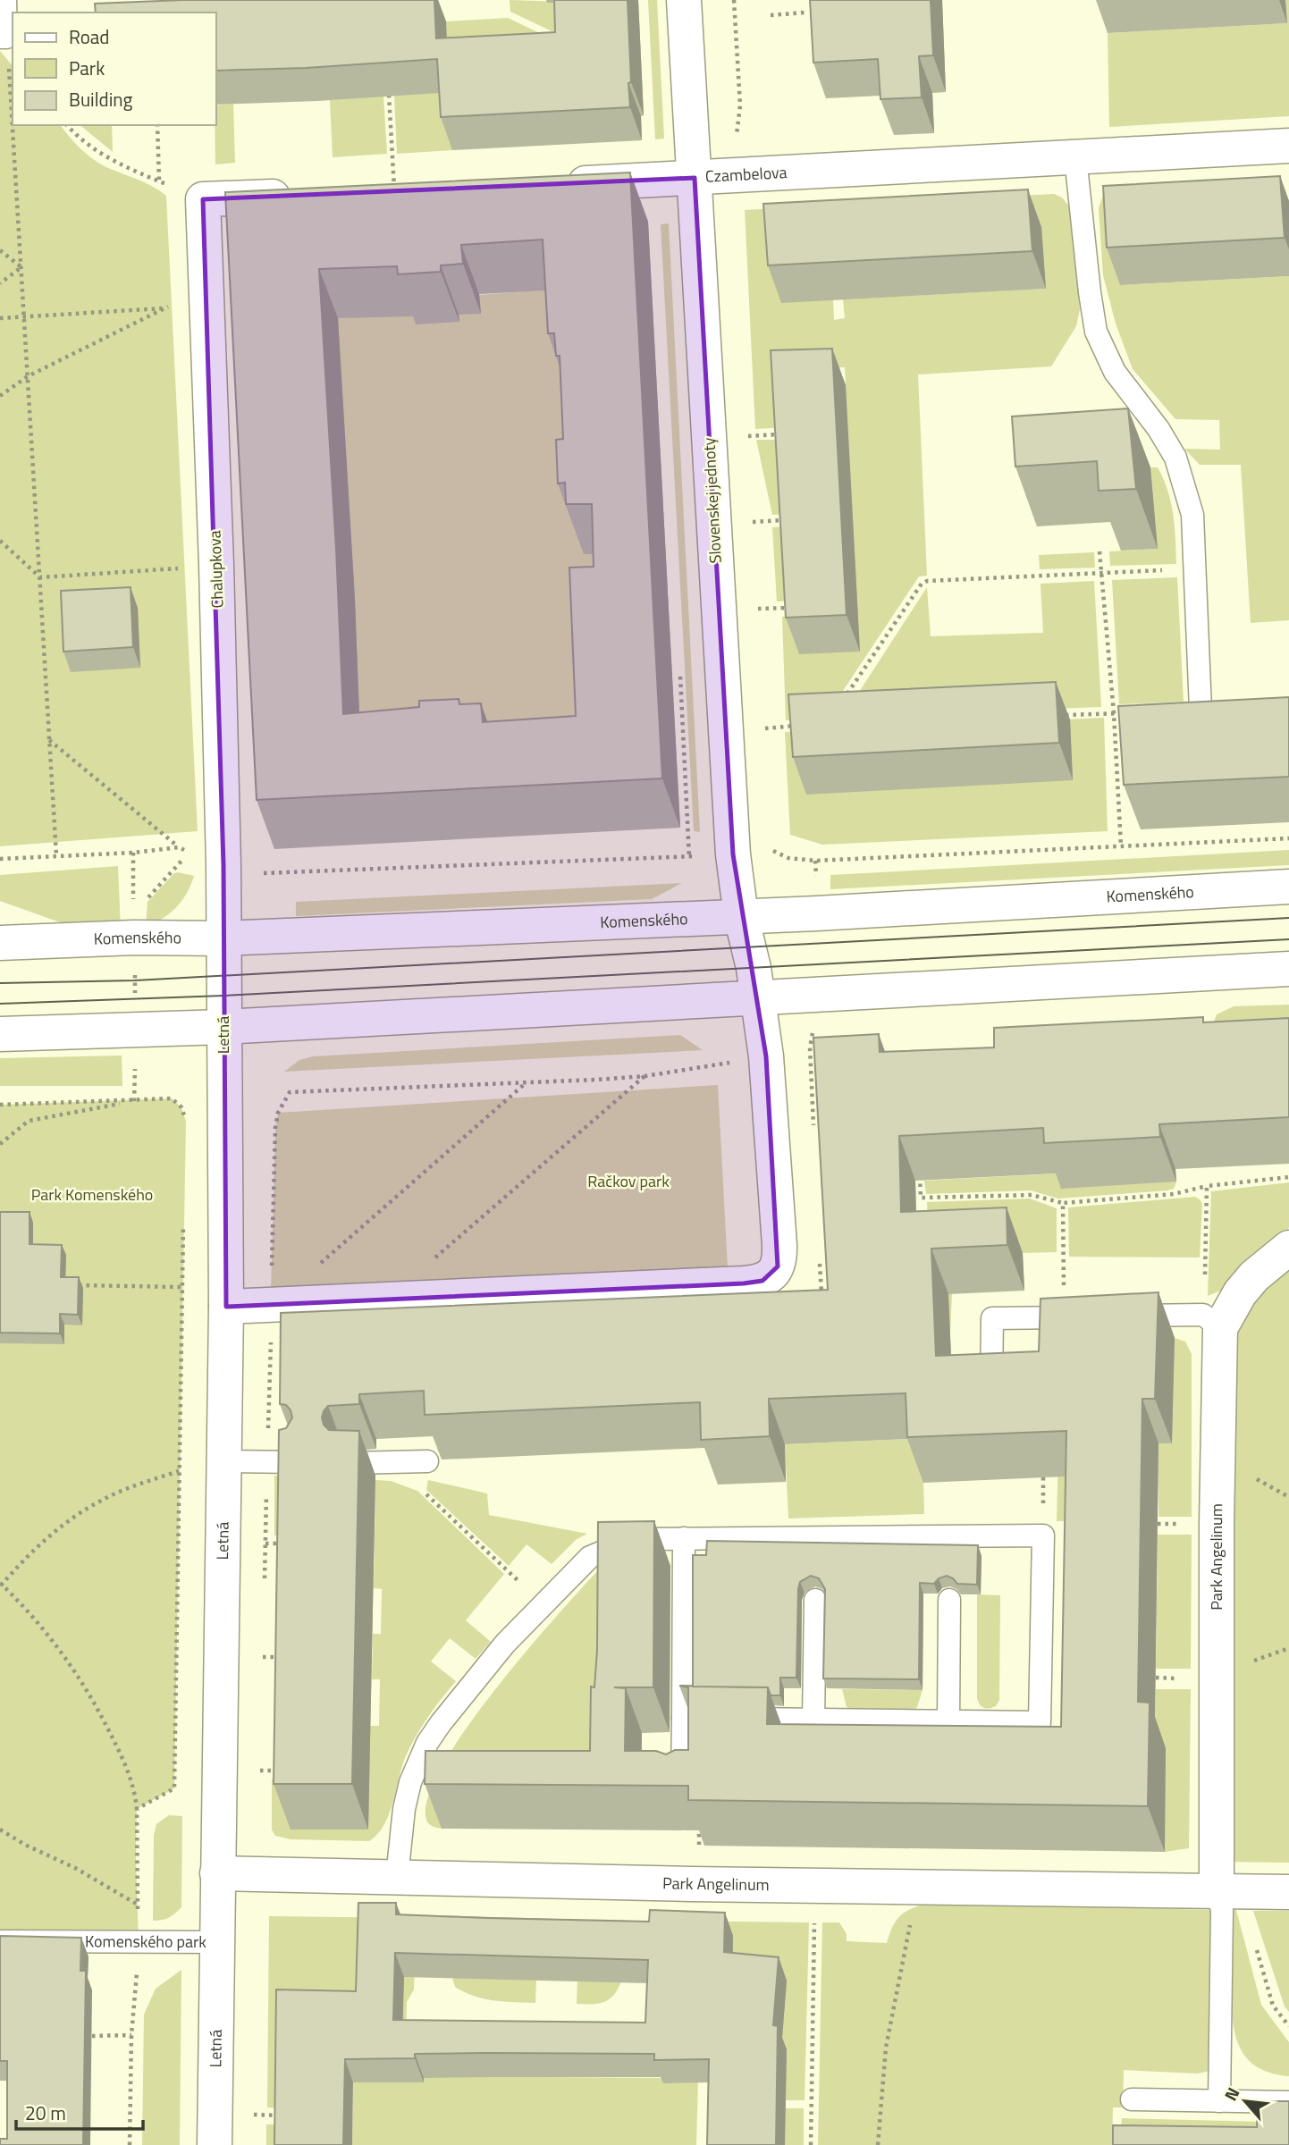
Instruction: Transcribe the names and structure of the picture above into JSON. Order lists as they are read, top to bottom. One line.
{"streets":{"street":["Czambelova","Slovenskej jednoty","Chalupkova","Komenského","Letná","Park Angelinum"],"lane":["Komenského park"]},"crossings":[["Czambelova","Slovenskej jednoty"],["Slovenskej jednoty","Komenského"],["Chalupkova","Komenského"],["Chalupkova","Letná"],["Komenského","Letná"],["Letná","Park Angelinum"],["Letná","Komenského park"]],"parks":["Račkov park","Park Komenského"],"legend":["Road","Park","Building"],"scale_bar":"20 m","north":"top left"}
